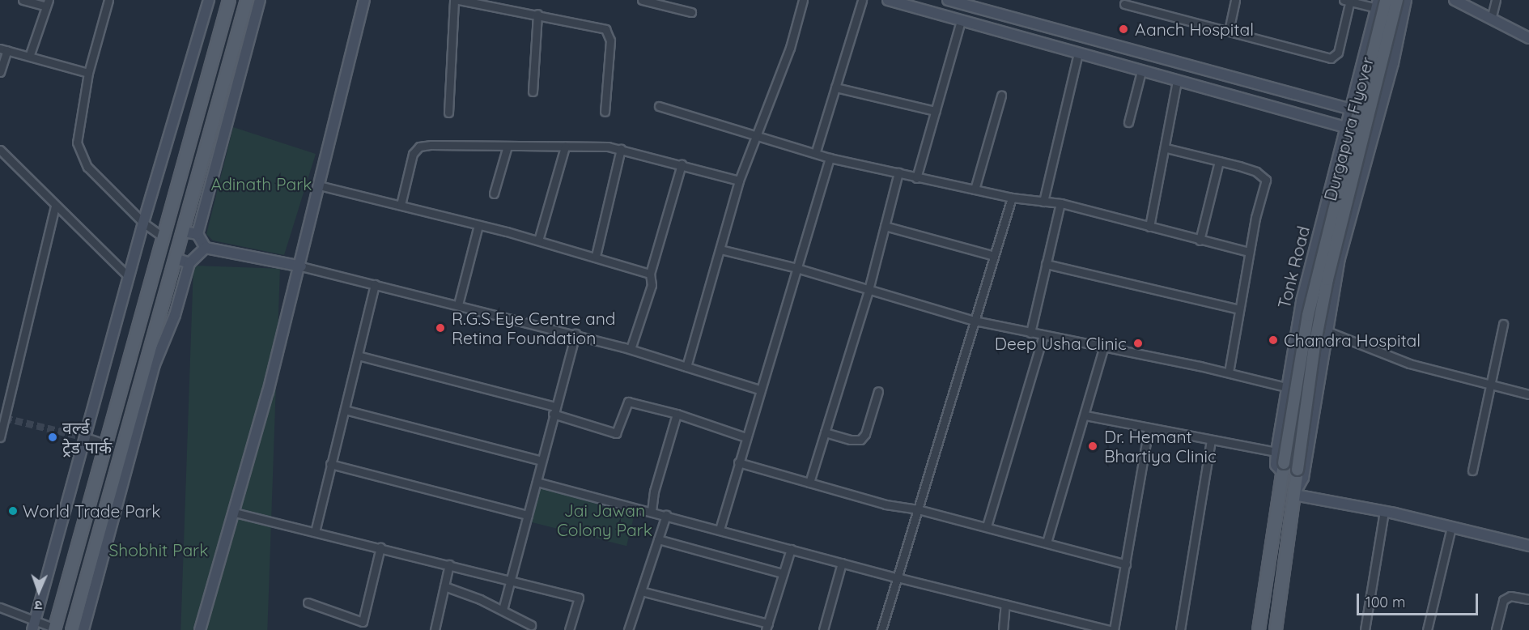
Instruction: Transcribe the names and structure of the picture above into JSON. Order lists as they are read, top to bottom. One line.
{"streets":{"main road":["Durgapura Flyover","Tonk Road"]},"crossings":[["Durgapura Flyover","Tonk Road"]],"parks":["Adinath Park","Jai Jawan Colony Park","Shobhit Park"],"places":["Aanch Hospital","R.G.S Eye Centre and Retina Foundation","Chandra Hospital","Deep Usha Clinic","वर्ल्ड ट्रेड पार्क","Dr. Hemant Bhartiya Clinic","World Trade Park"],"scale_bar":"100 m","north":"bottom"}
